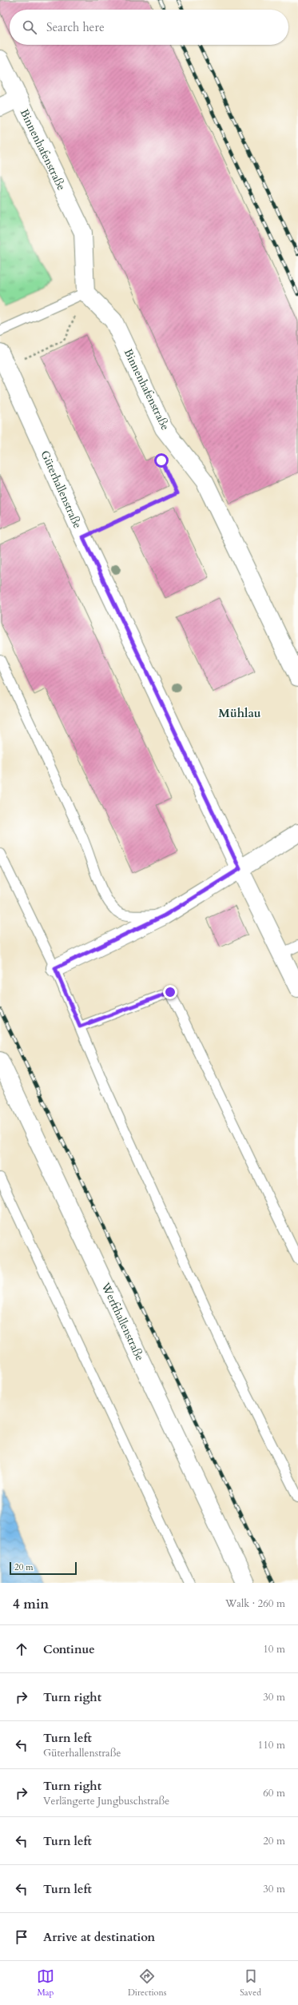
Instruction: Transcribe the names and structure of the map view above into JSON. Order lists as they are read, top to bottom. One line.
{"streets":{"street":["Binnenhafenstraße","Güterhallenstraße","Werfthallenstraße"]},"districts":["Mühlau"],"scale_bar":"20 m","page":{"search":"Search here","scale":"20 m","heading":["4 min","Walk · 260 m"],"list":[["Continue","10 m"],["Turn right","30 m"],["Turn left","Güterhallenstraße","110 m"],["Turn right","Verlängerte Jungbuschstraße","60 m"],["Turn left","20 m"],["Turn left","30 m"],"Arrive at destination"],"nav":["Map","Directions","Saved"]}}
